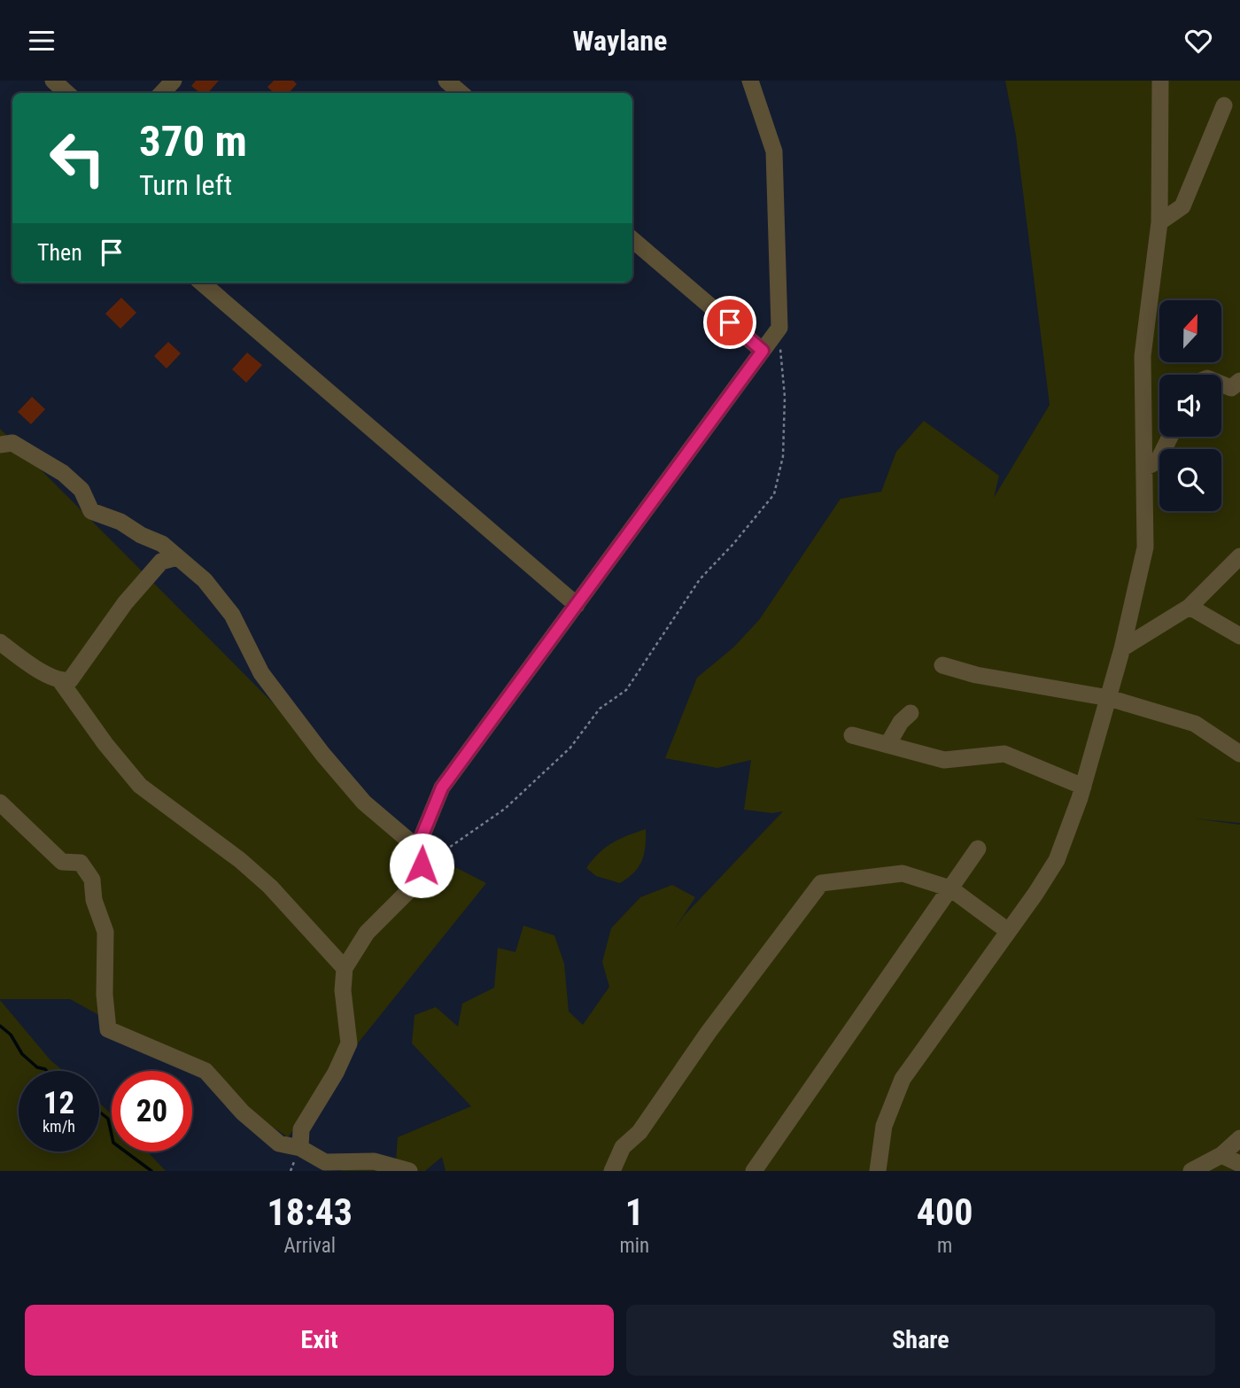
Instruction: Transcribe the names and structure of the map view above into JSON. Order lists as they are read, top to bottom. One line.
{"north":"top","page":{"header":"Waylane","turn":["370 m","Turn left"],"then":"Then","speed":"12 km/h","limit":"20","eta":["18:43","Arrival","1","min","400","m"],"buttons":["Exit","Share"]}}
